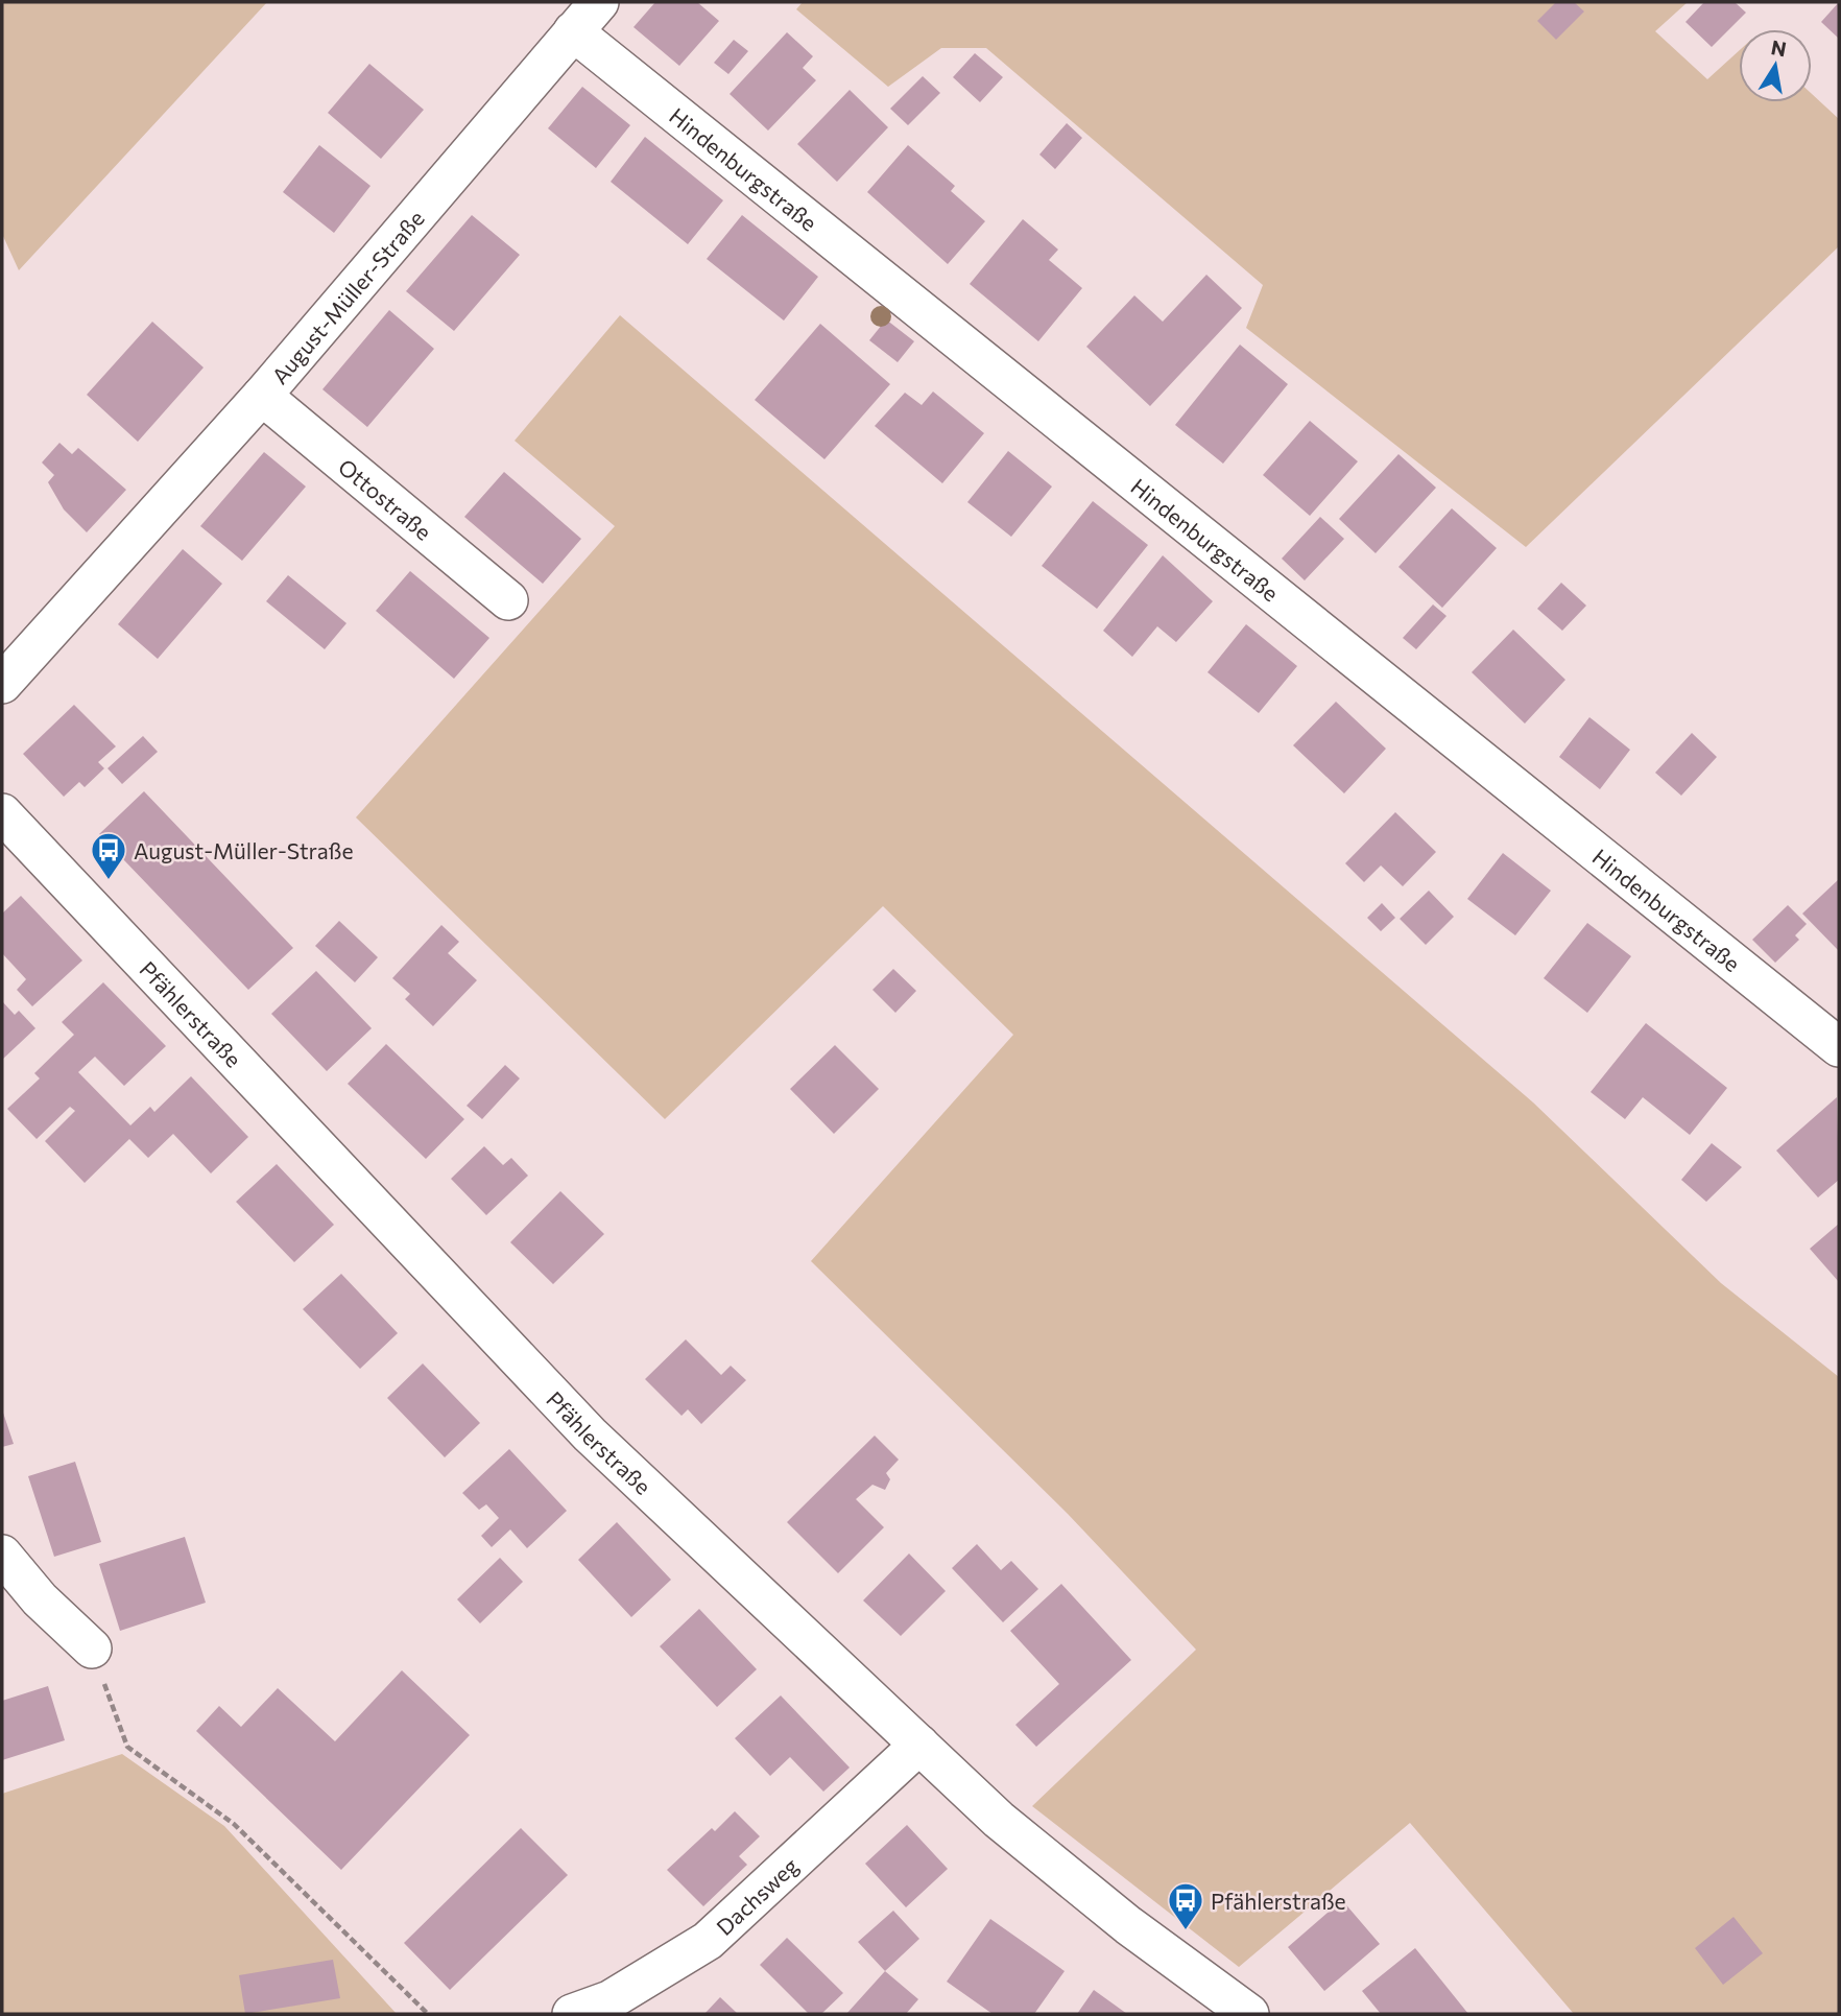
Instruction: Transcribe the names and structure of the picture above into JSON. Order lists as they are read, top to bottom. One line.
{"streets":{"street":["Hindenburgstraße","August-Müller-Straße","Ottostraße","Pfählerstraße","Dachsweg"]},"crossings":[["Hindenburgstraße","August-Müller-Straße"],["August-Müller-Straße","Ottostraße"],["Pfählerstraße","Dachsweg"]],"places":{"bus stop":["August-Müller-Straße","Pfählerstraße"]},"north":"top"}
